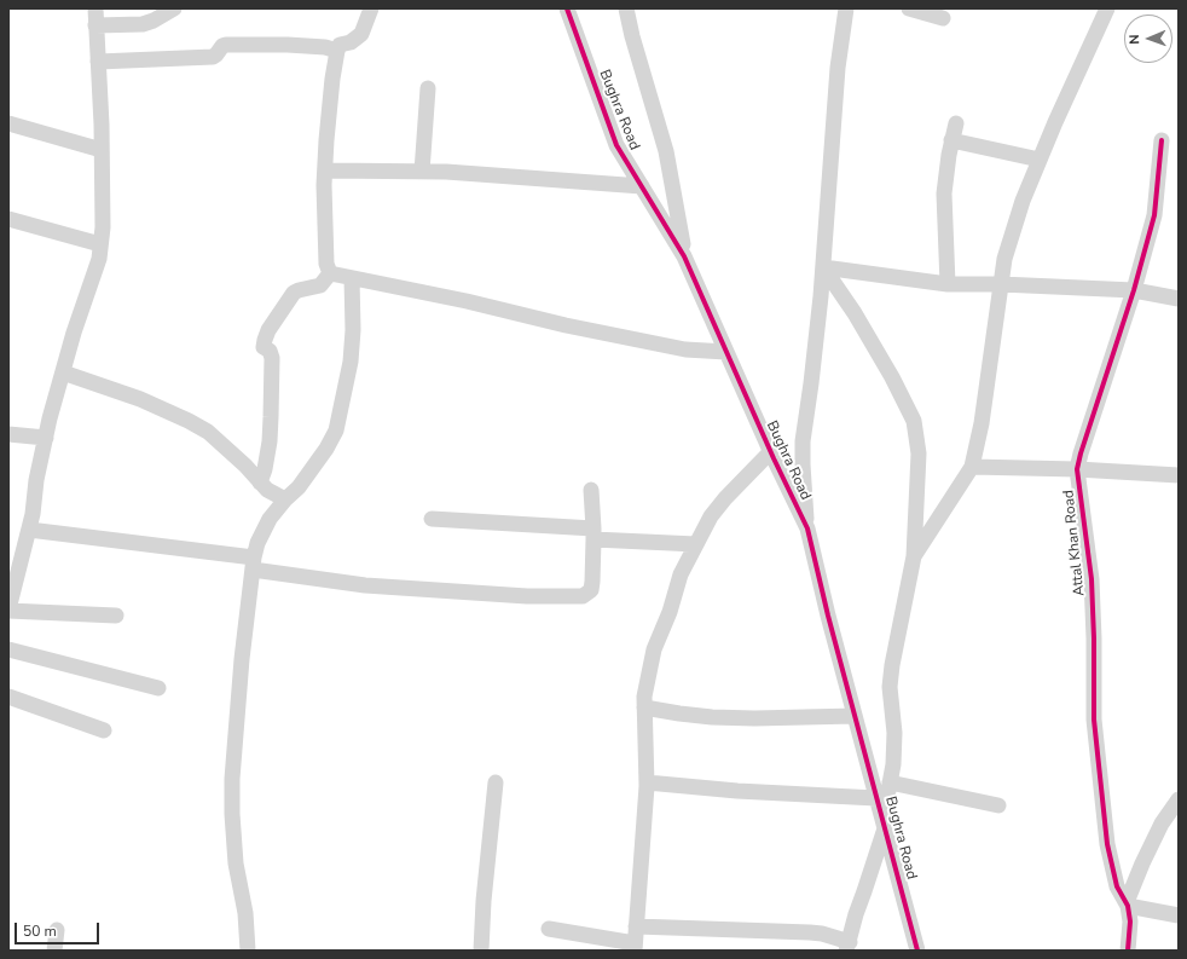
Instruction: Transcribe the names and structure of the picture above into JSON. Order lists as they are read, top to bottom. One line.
{"streets":{"street":["Bughra Road","Attal Khan Road"]},"scale_bar":"50 m","north":"left"}
